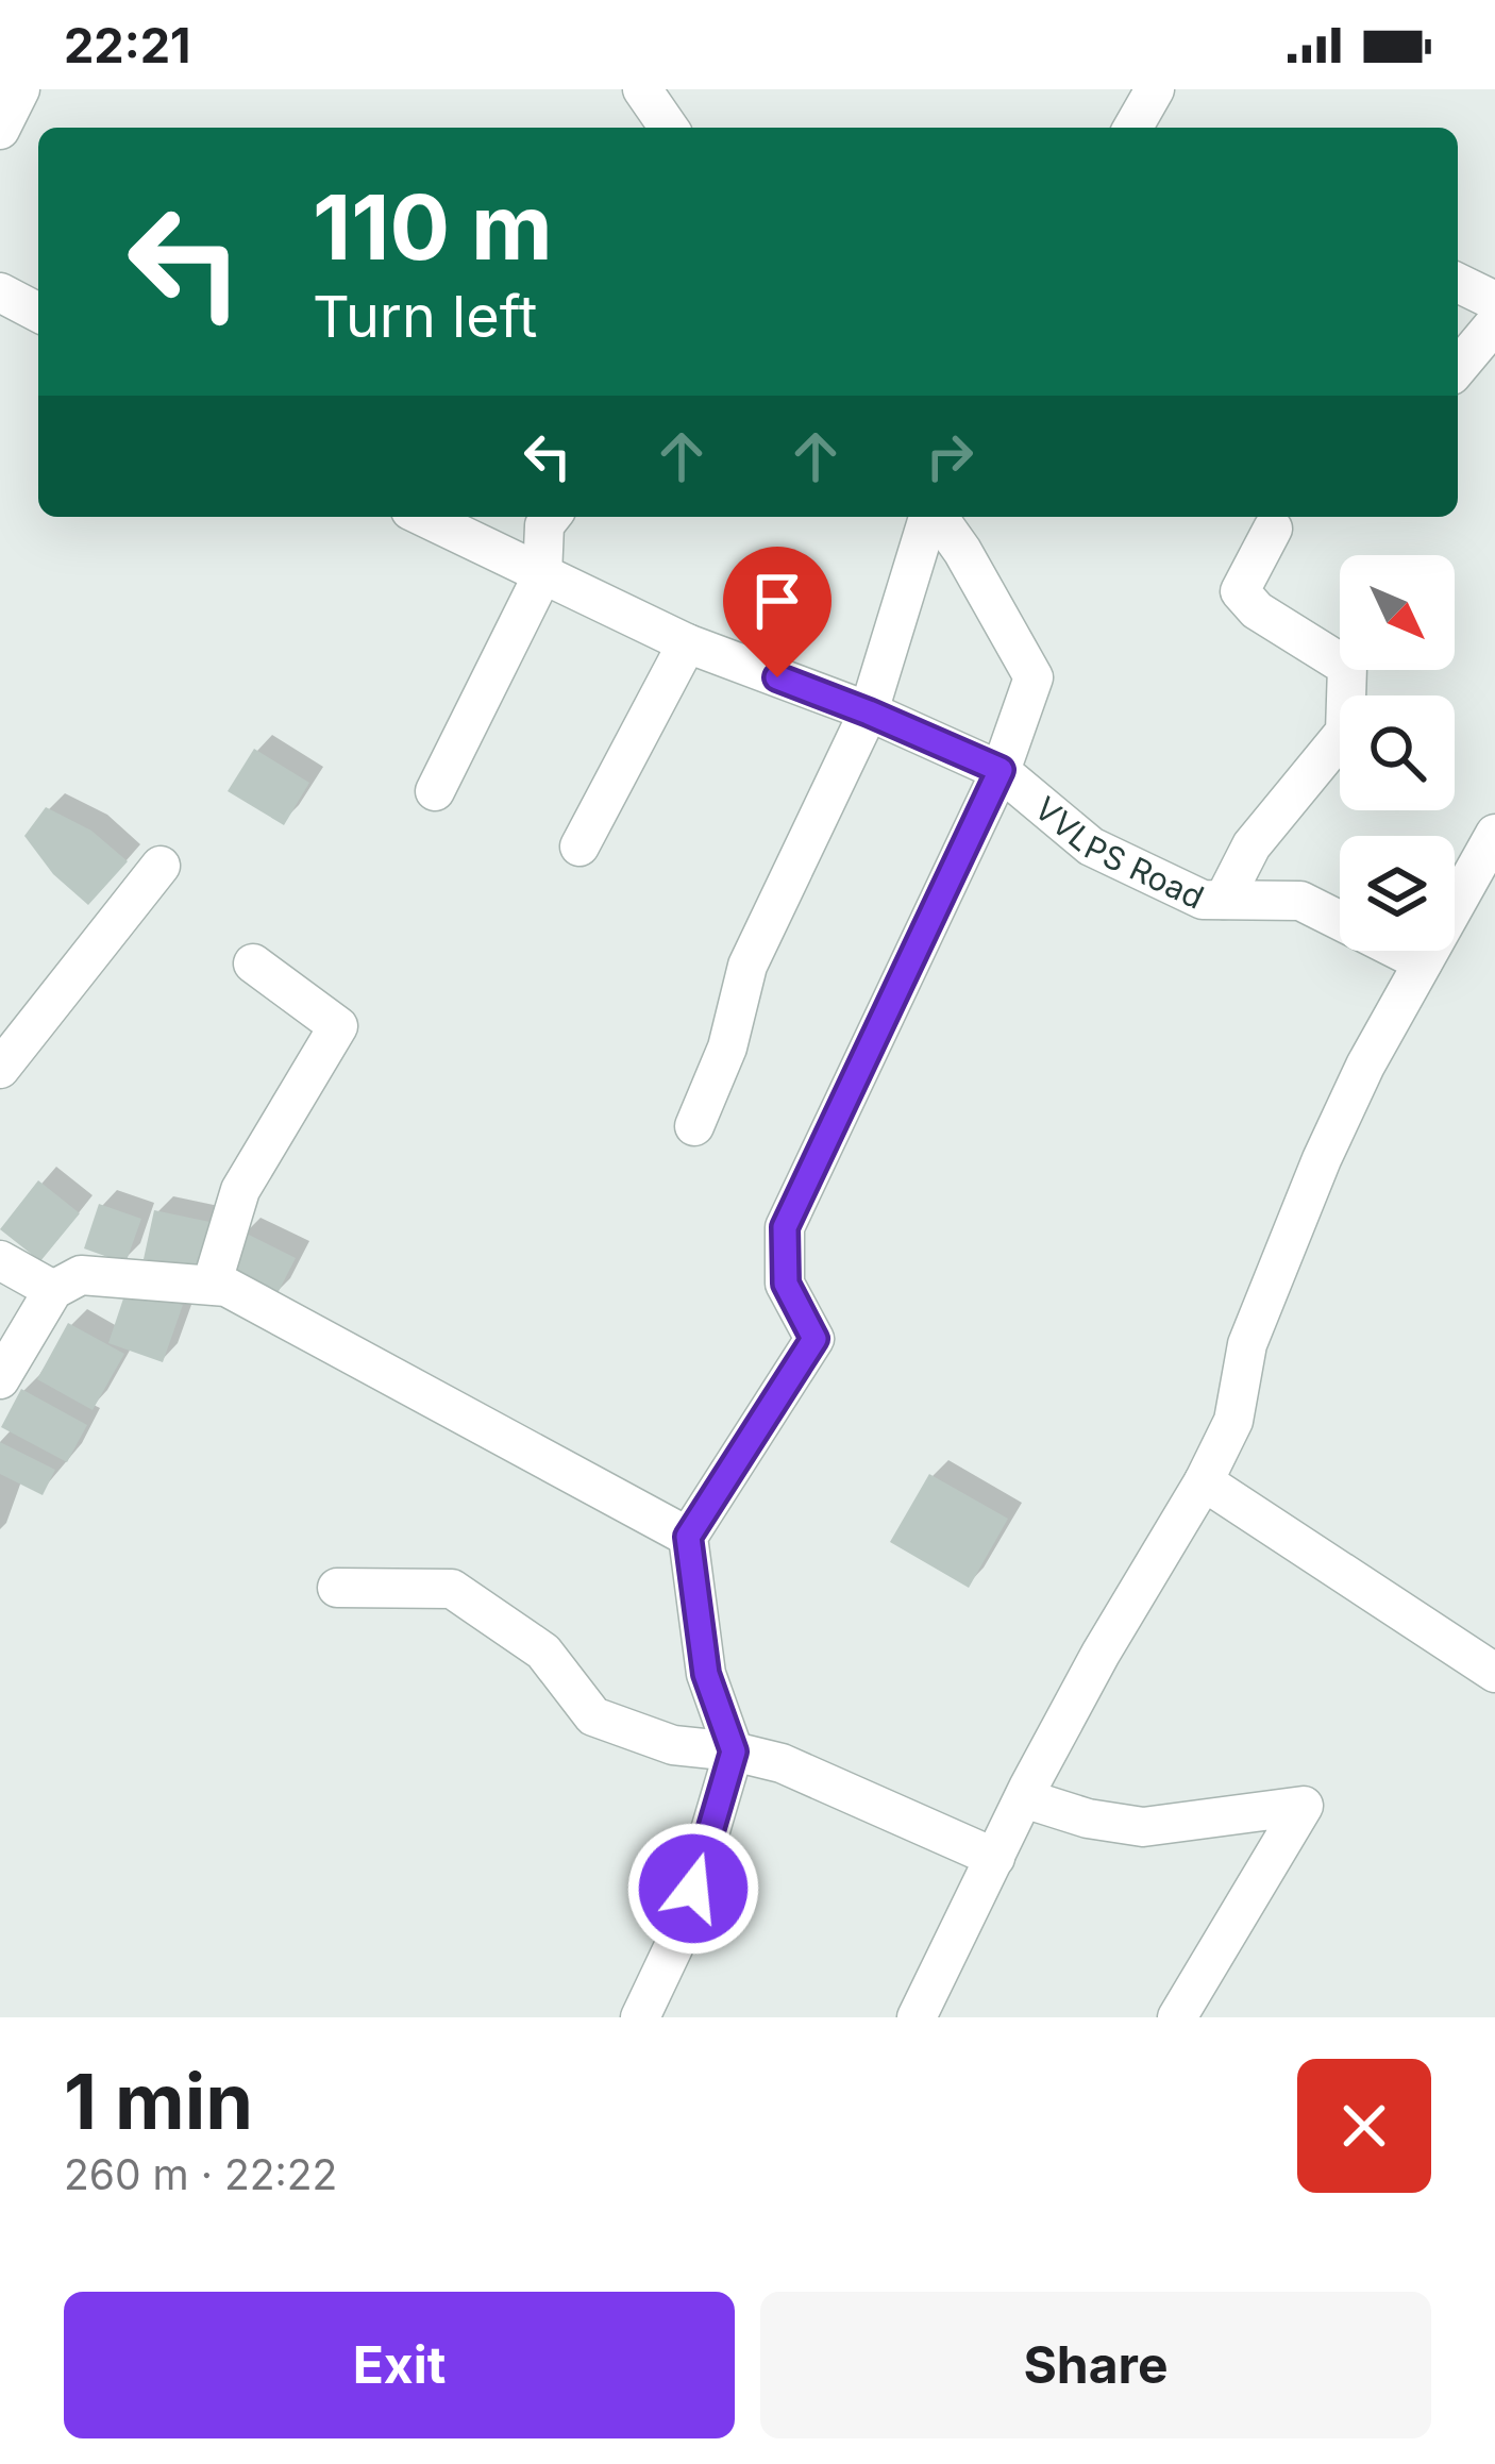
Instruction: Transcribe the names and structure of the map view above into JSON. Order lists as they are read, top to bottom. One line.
{"streets":{"street":["VVLPS Road"]},"north":"bottom right","page":{"status":"22:21","turn":["110 m","Turn left"],"heading":["1 min","260 m · 22:22"],"buttons":["Exit","Share"]}}
